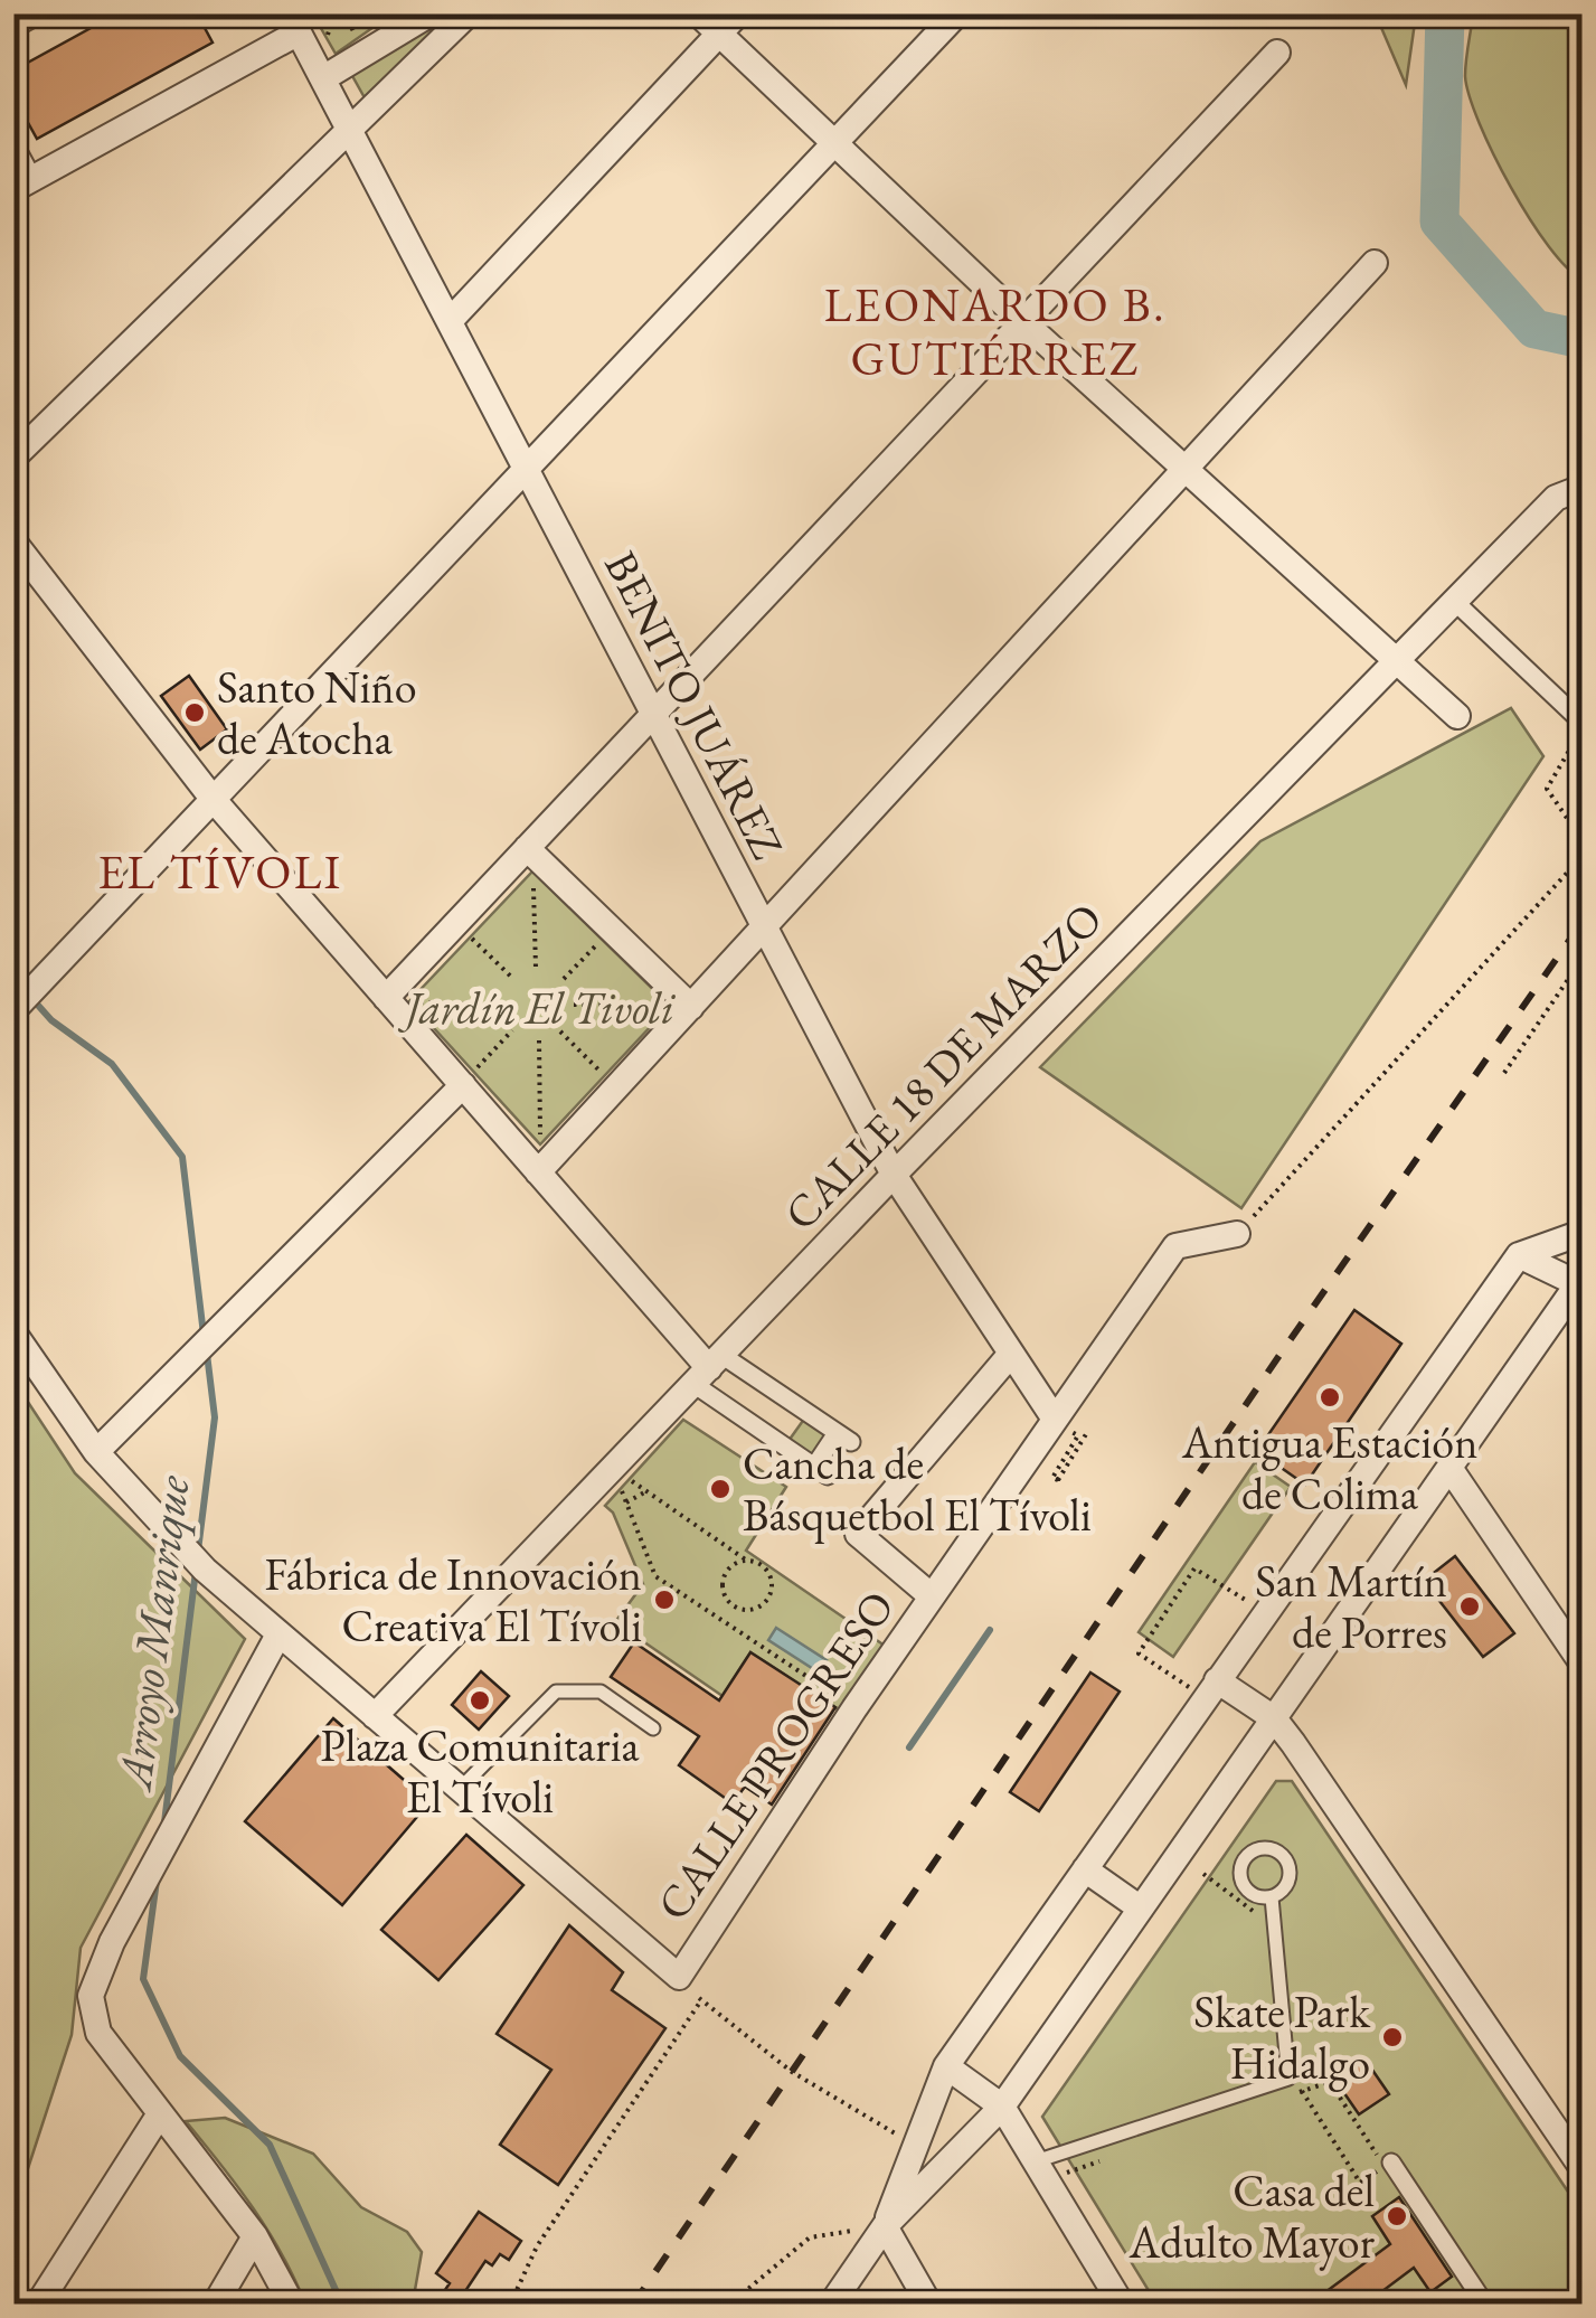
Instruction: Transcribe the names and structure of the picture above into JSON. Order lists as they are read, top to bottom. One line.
{"streets":{"street":["BENITO JUÁREZ","CALLE 18 DE MARZO","CALLE PROGRESO"]},"crossings":[["BENITO JUÁREZ","CALLE 18 DE MARZO"],["BENITO JUÁREZ","CALLE PROGRESO"]],"districts":["LEONARDO B. GUTIÉRREZ","EL TÍVOLI"],"water":["Arroyo Manrique"],"parks":["Jardín El Tivoli"],"places":["Santo Niño de Atocha","Antigua Estación de Colima","Cancha de Básquetbol El Tívoli","Fábrica de Innovación Creativa El Tívoli","San Martín de Porres","Plaza Comunitaria El Tívoli","Skate Park Hidalgo","Casa del Adulto Mayor"]}
